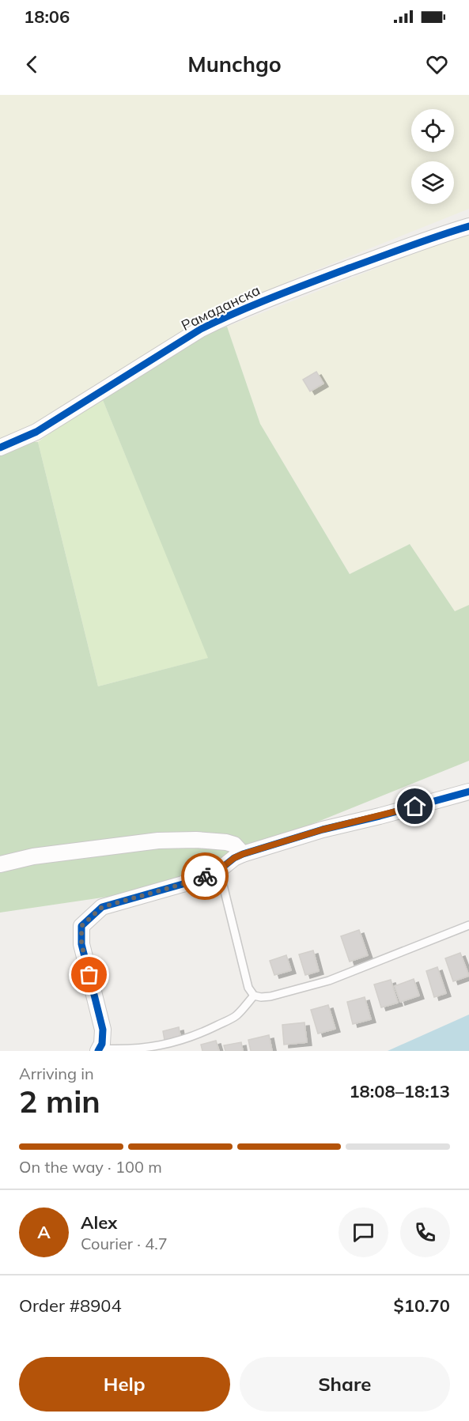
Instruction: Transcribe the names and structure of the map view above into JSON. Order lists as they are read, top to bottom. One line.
{"streets":{"street":["Рамаданска"]},"page":{"status":"18:06","header":"Munchgo","heading":["2 min","Arriving in","18:08–18:13"],"panel":["Alex","Courier · 4.7","Order #8904","$10.70"],"bar":"On the way · 100 m","round":"A","buttons":["Help","Share"]}}
